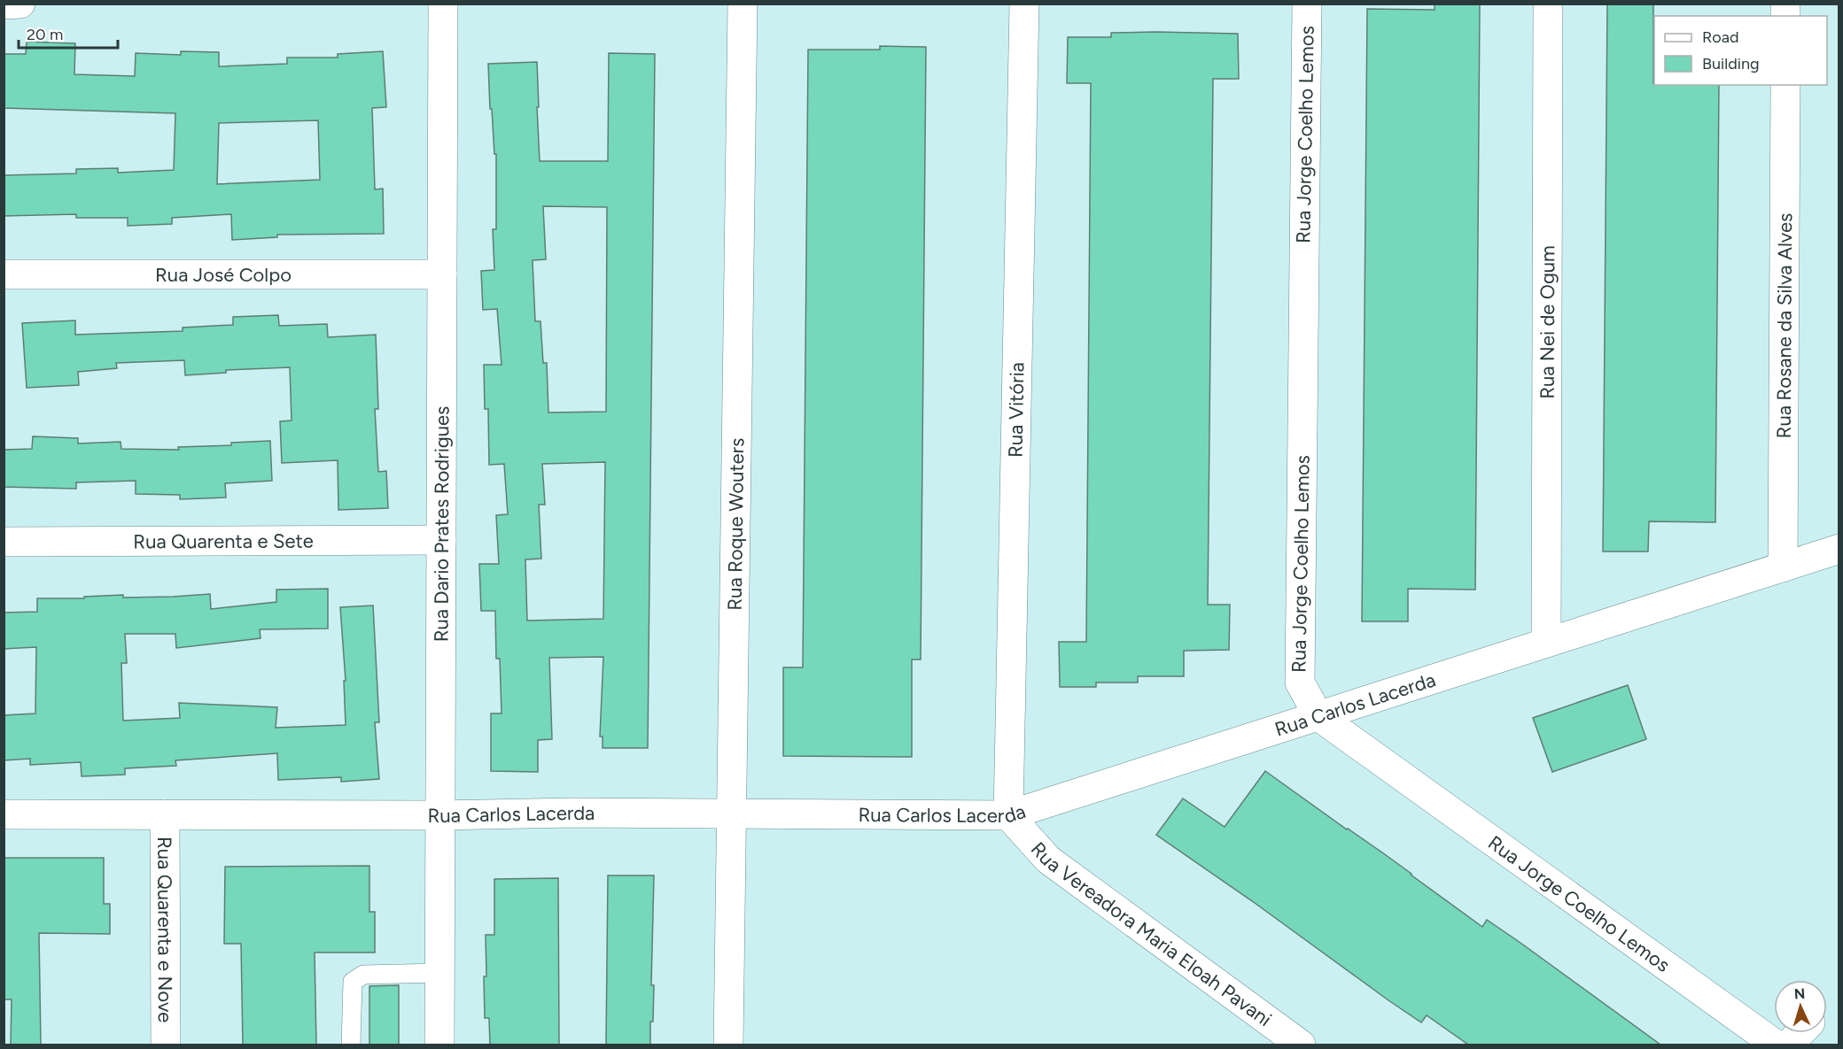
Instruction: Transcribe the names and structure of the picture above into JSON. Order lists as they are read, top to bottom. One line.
{"streets":{"street":["Rua Jorge Coelho Lemos","Rua José Colpo","Rua Nei de Ogum","Rua Rosane da Silva Alves","Rua Vitória","Rua Dario Prates Rodrigues","Rua Roque Wouters","Rua Quarenta e Sete","Rua Carlos Lacerda","Rua Quarenta e Nove","Rua Vereadora Maria Eloah Pavani"]},"crossings":[["Rua Jorge Coelho Lemos","Rua Carlos Lacerda"],["Rua José Colpo","Rua Dario Prates Rodrigues"],["Rua Nei de Ogum","Rua Carlos Lacerda"],["Rua Rosane da Silva Alves","Rua Carlos Lacerda"],["Rua Vitória","Rua Carlos Lacerda"],["Rua Vitória","Rua Vereadora Maria Eloah Pavani"],["Rua Dario Prates Rodrigues","Rua Quarenta e Sete"],["Rua Dario Prates Rodrigues","Rua Carlos Lacerda"],["Rua Roque Wouters","Rua Carlos Lacerda"],["Rua Carlos Lacerda","Rua Quarenta e Nove"],["Rua Carlos Lacerda","Rua Vereadora Maria Eloah Pavani"]],"legend":["Road","Building"],"scale_bar":"20 m","north":"top"}
